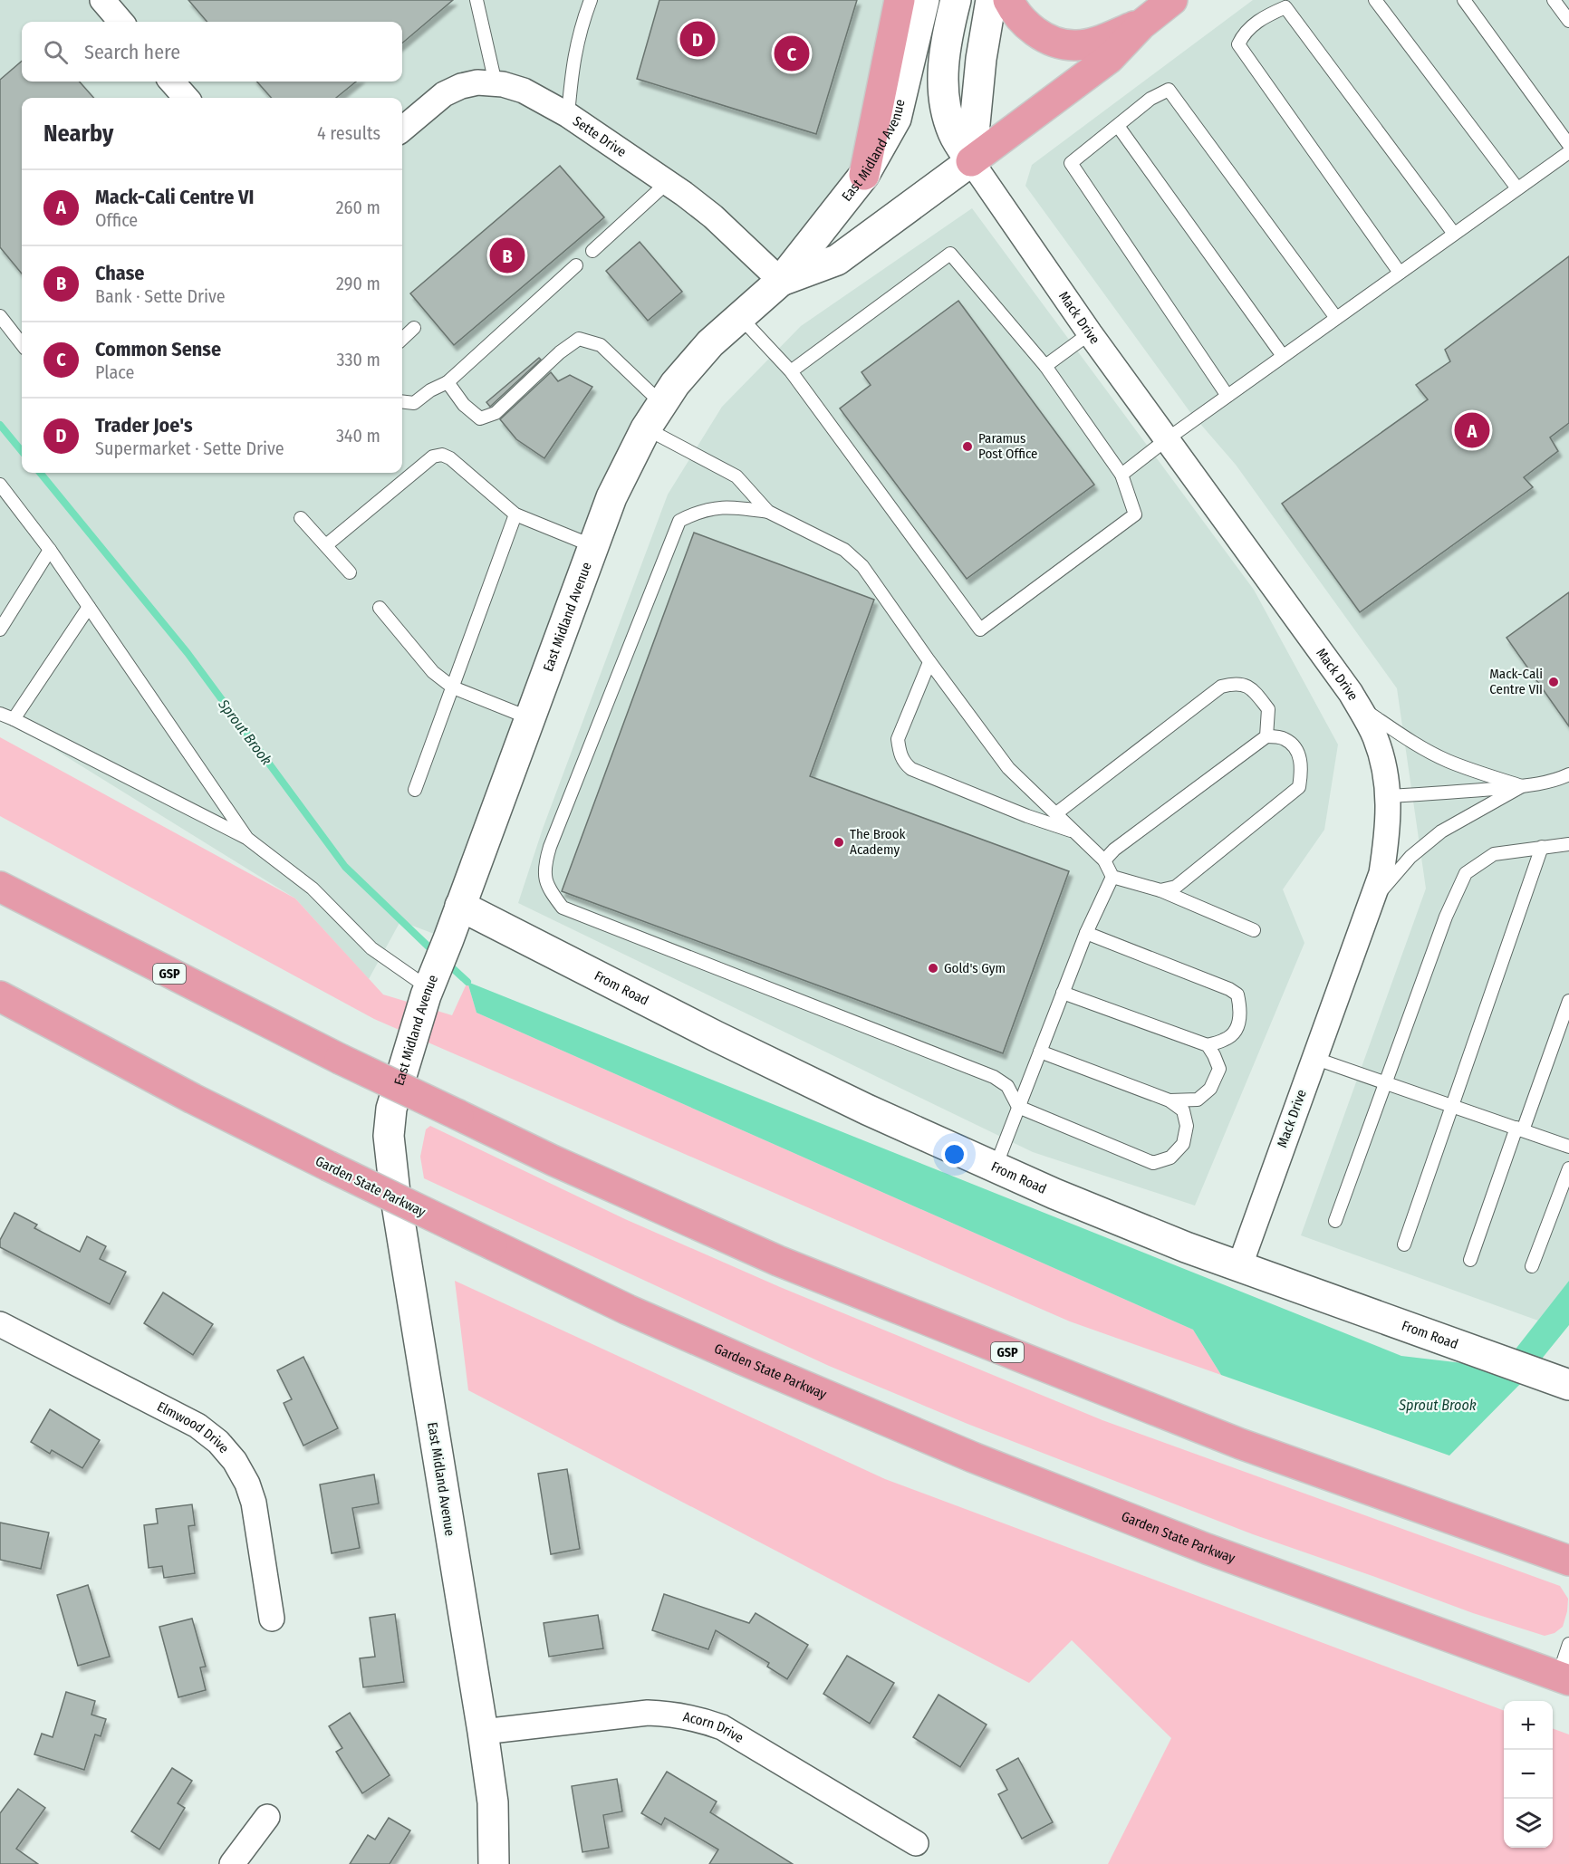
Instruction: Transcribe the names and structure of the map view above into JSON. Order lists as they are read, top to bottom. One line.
{"streets":{"highway":["GSP","Garden State Parkway"],"street":["Sette Drive","East Midland Avenue","Mack Drive","From Road","Elmwood Drive","Acorn Drive"]},"crossings":[["Sette Drive","East Midland Avenue"],["East Midland Avenue","Mack Drive"],["East Midland Avenue","From Road"],["East Midland Avenue","Acorn Drive"],["Mack Drive","From Road"]],"water":["Sprout Brook"],"places":["Paramus Post Office","Mack-Cali Centre VII","The Brook Academy","Gold's Gym"],"page":{"pins":["D","C","B","A"],"search":"Search here","heading":["Nearby","4 results"],"list":[{"mark":"A","name":"Mack-Cali Centre VI","note":"Office","value":"260 m"},{"mark":"B","name":"Chase","note":"Bank · Sette Drive","value":"290 m"},{"mark":"C","name":"Common Sense","note":"Place","value":"330 m"},{"mark":"D","name":"Trader Joe's","note":"Supermarket · Sette Drive","value":"340 m"}],"map_buttons":["+","−"]}}
